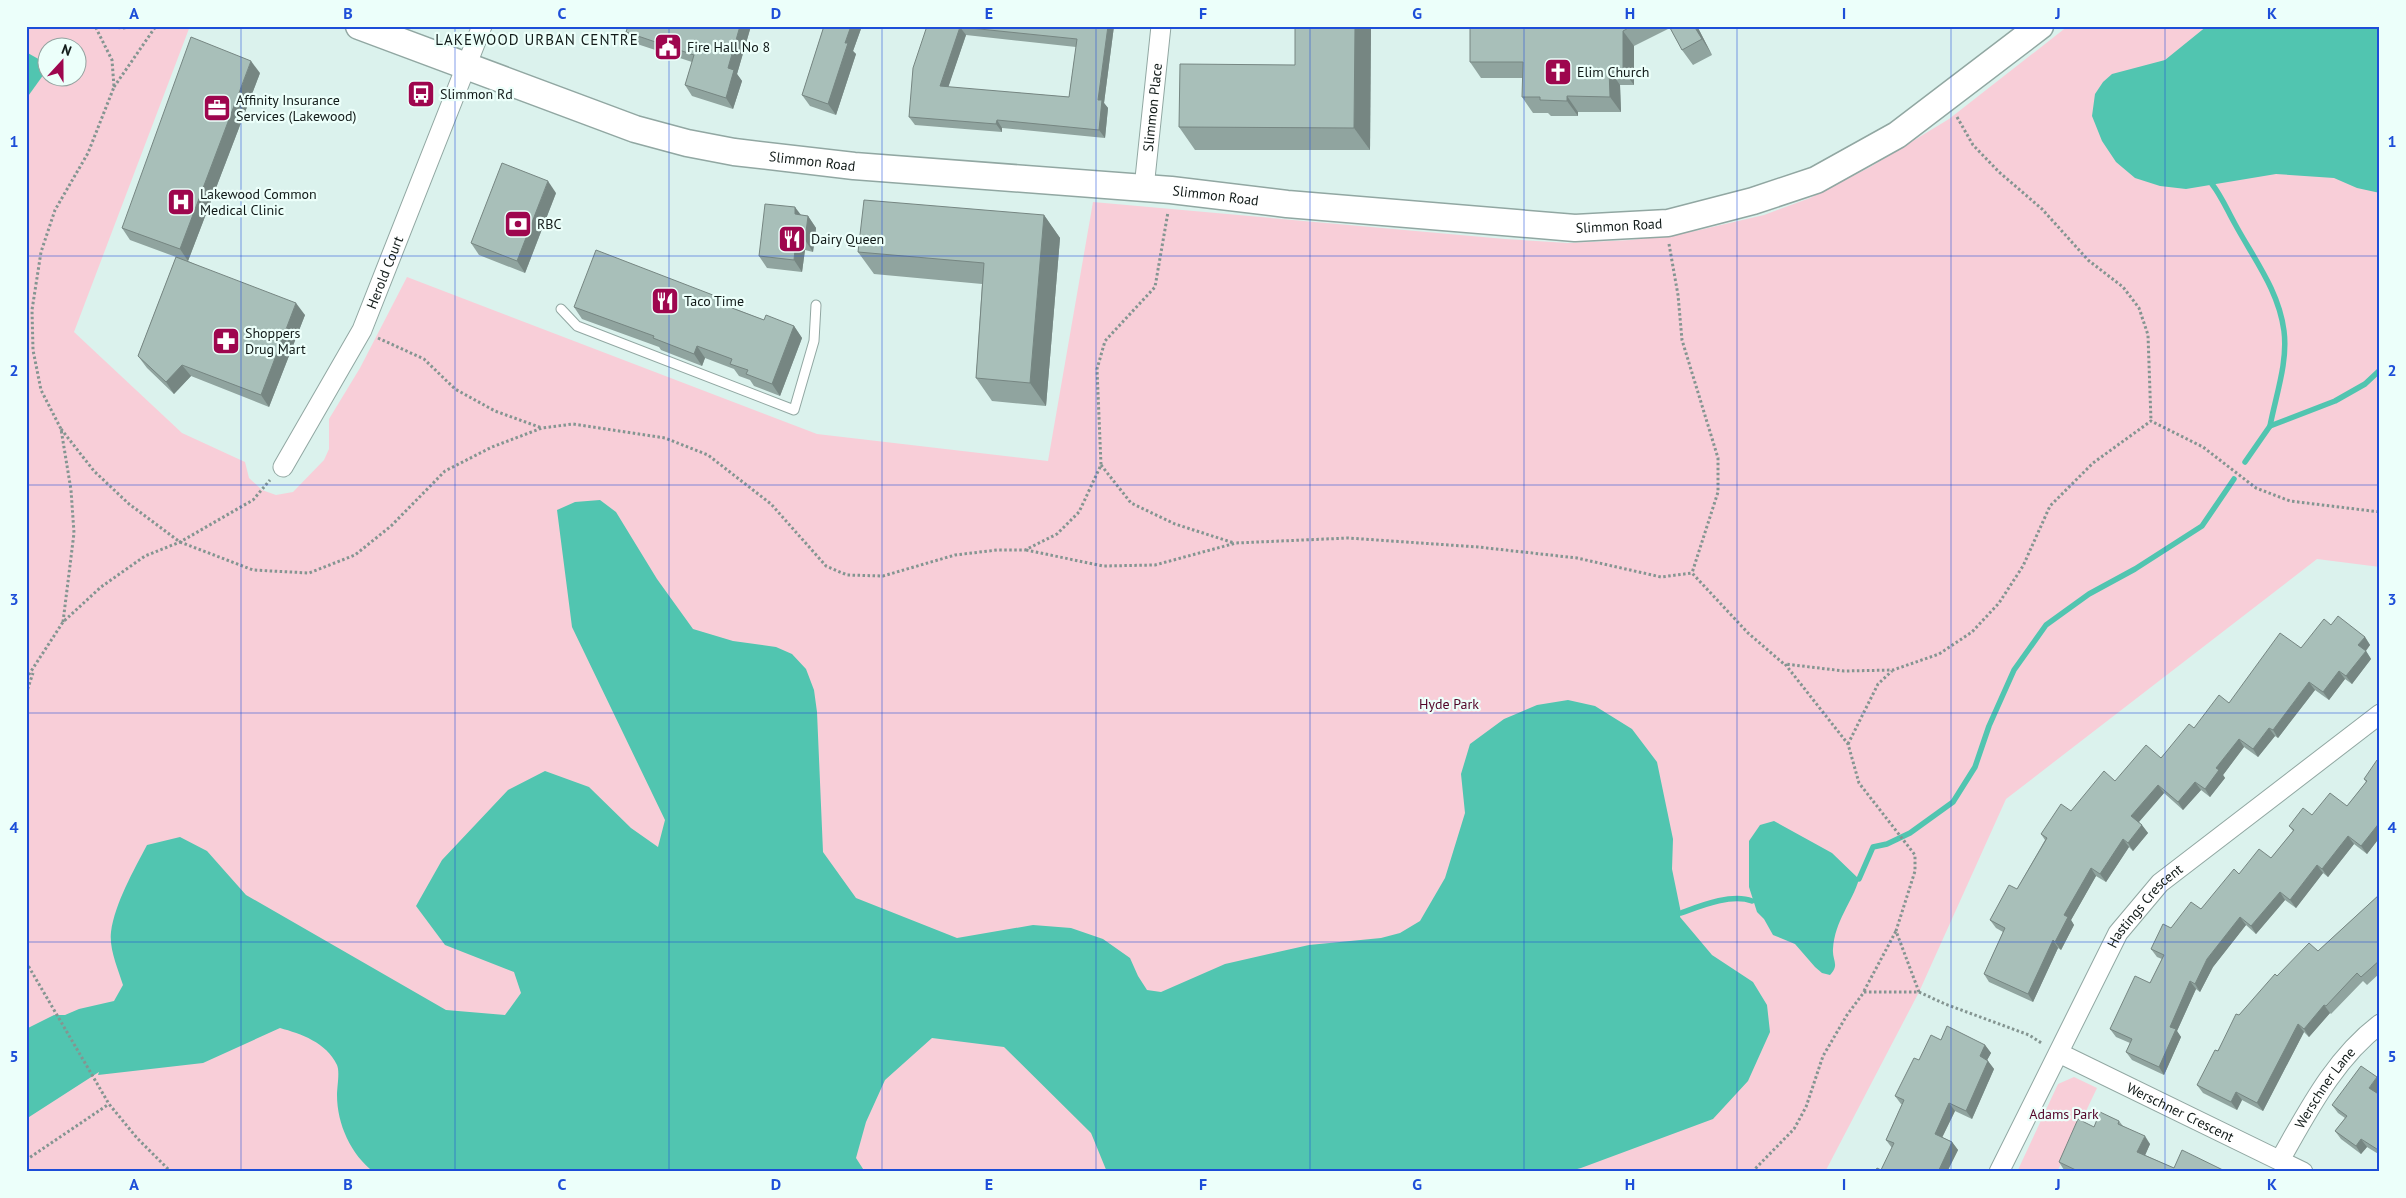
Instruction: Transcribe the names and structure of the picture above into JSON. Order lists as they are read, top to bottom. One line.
{"streets":{"street":["Slimmon Place","Slimmon Road","Herold Court","Hastings Crescent","Werschner Lane","Werschner Crescent"]},"crossings":[["Slimmon Place","Slimmon Road"],["Slimmon Road","Herold Court"],["Hastings Crescent","Werschner Crescent"],["Werschner Lane","Werschner Crescent"]],"districts":["LAKEWOOD URBAN CENTRE"],"parks":["Hyde Park","Adams Park"],"places":{"public building":["Fire Hall No 8"],"church":["Elim Church"],"bus stop":["Slimmon Rd"],"office":["Affinity Insurance Services (Lakewood)"],"hospital":["Lakewood Common Medical Clinic"],"bank":["RBC"],"restaurant":["Dairy Queen","Taco Time"],"pharmacy":["Shoppers Drug Mart"]},"north":"top","grid":{"columns":["A","B","C","D","E","F","G","H","I","J","K"],"rows":["1","2","3","4","5"]}}
